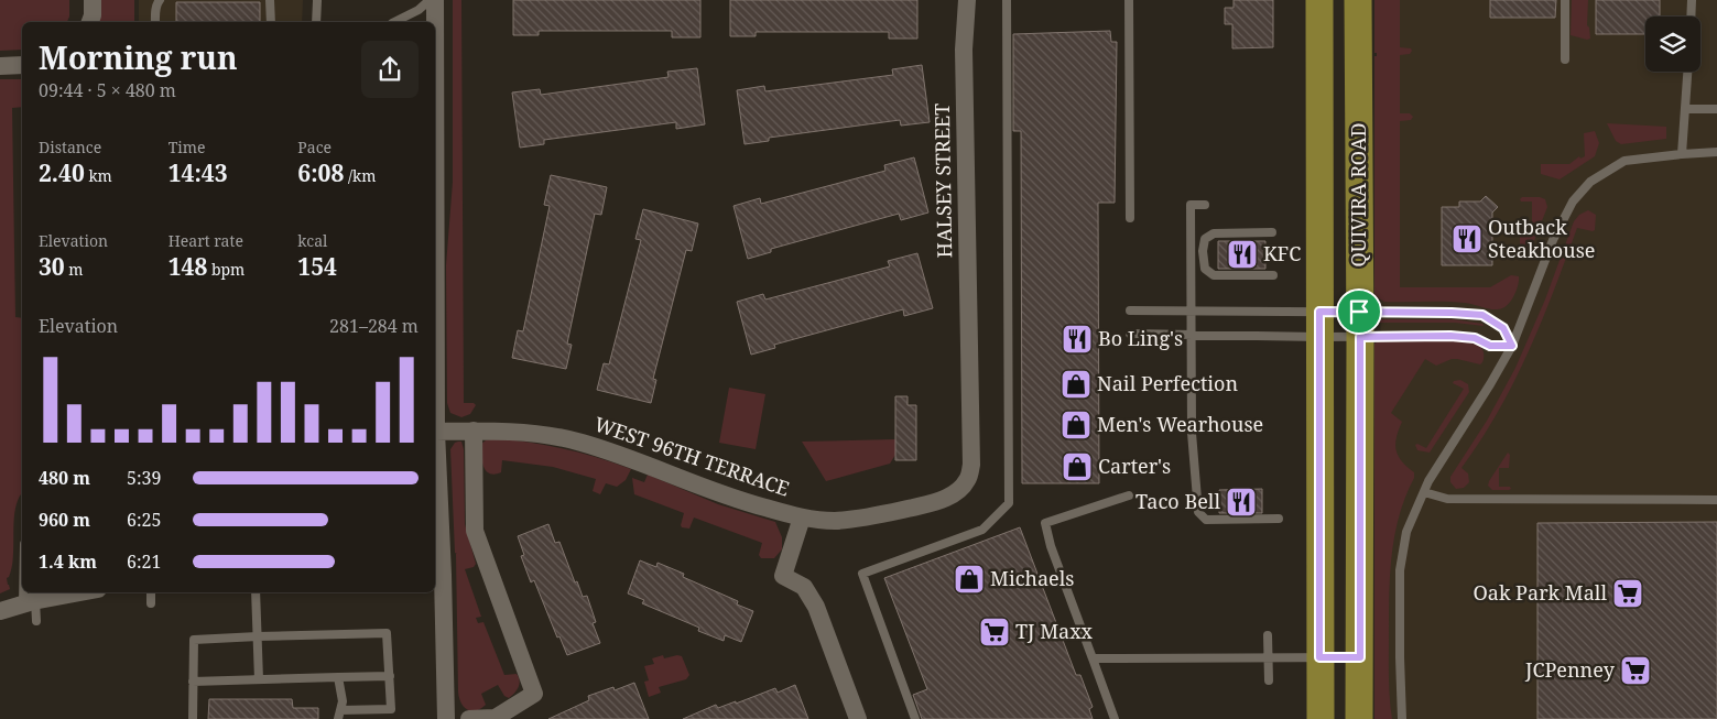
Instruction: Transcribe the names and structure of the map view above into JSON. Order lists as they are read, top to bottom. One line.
{"streets":{"main road":["QUIVIRA ROAD"],"street":["HALSEY STREET","WEST 96TH TERRACE"]},"crossings":[["HALSEY STREET","WEST 96TH TERRACE"]],"places":{"restaurant":["Outback Steakhouse","KFC","Bo Ling's","Taco Bell"],"shop":["Nail Perfection","Men's Wearhouse","Carter's","Michaels"],"supermarket":["Oak Park Mall","TJ Maxx","JCPenney"]},"page":{"heading":["Morning run","09:44 · 5 × 480 m"],"stats":[["Distance","2.40 km"],["Time","14:43"],["Pace","6:08 /km"],["Elevation","30 m"],["Heart rate","148 bpm"],["kcal","154"]],"chart":["Elevation","281–284 m"],"list":[{"name":"480 m","note":"5:39"},{"name":"960 m","note":"6:25"},{"name":"1.4 km","note":"6:21"}]}}
